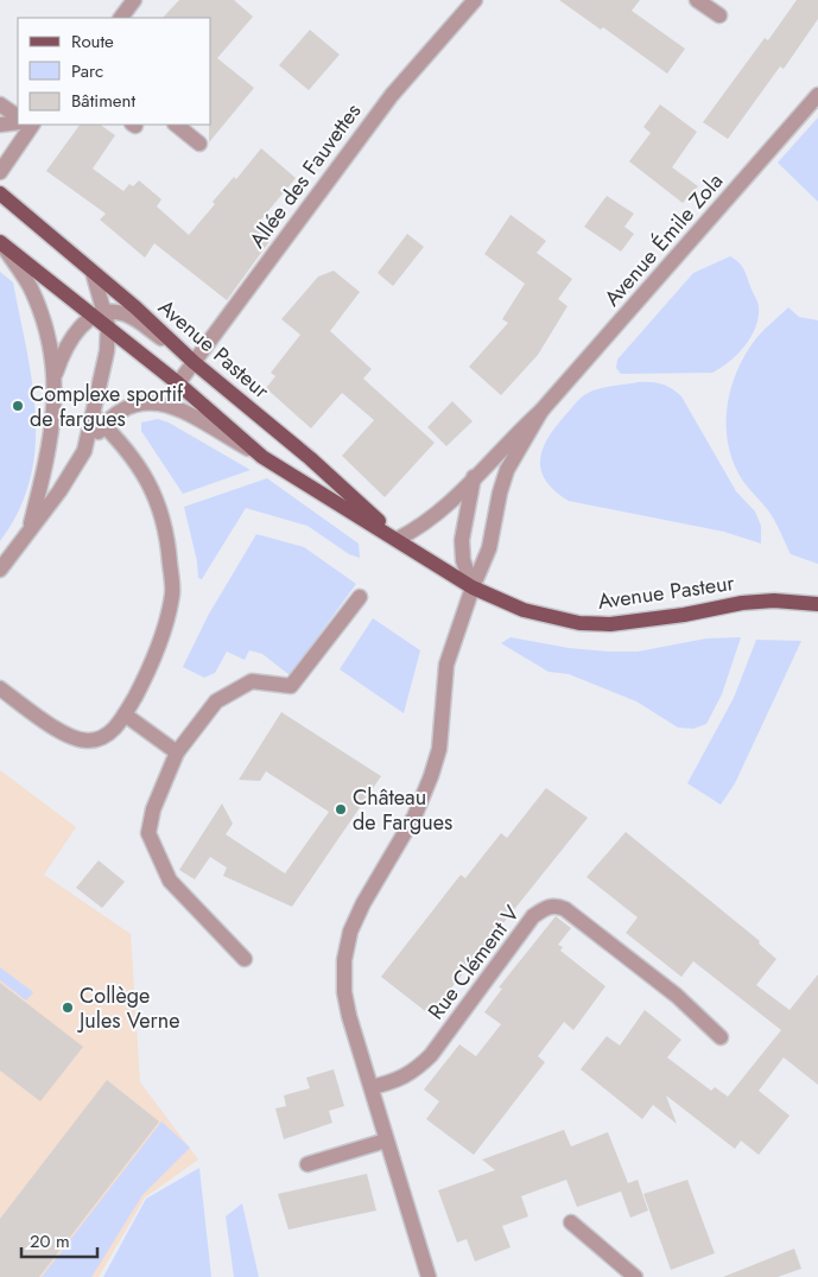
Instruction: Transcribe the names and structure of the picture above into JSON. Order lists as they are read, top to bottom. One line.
{"streets":{"main road":["Avenue Pasteur"],"street":["Allée des Fauvettes","Avenue Émile Zola","Rue Clément V"]},"crossings":[["Allée des Fauvettes","Avenue Pasteur"],["Avenue Émile Zola","Avenue Pasteur"],["Avenue Émile Zola","Rue Clément V"]],"places":["Complexe sportif de fargues","Château de Fargues","Collège Jules Verne"],"legend":["Route","Parc","Bâtiment"],"scale_bar":"20 m"}
